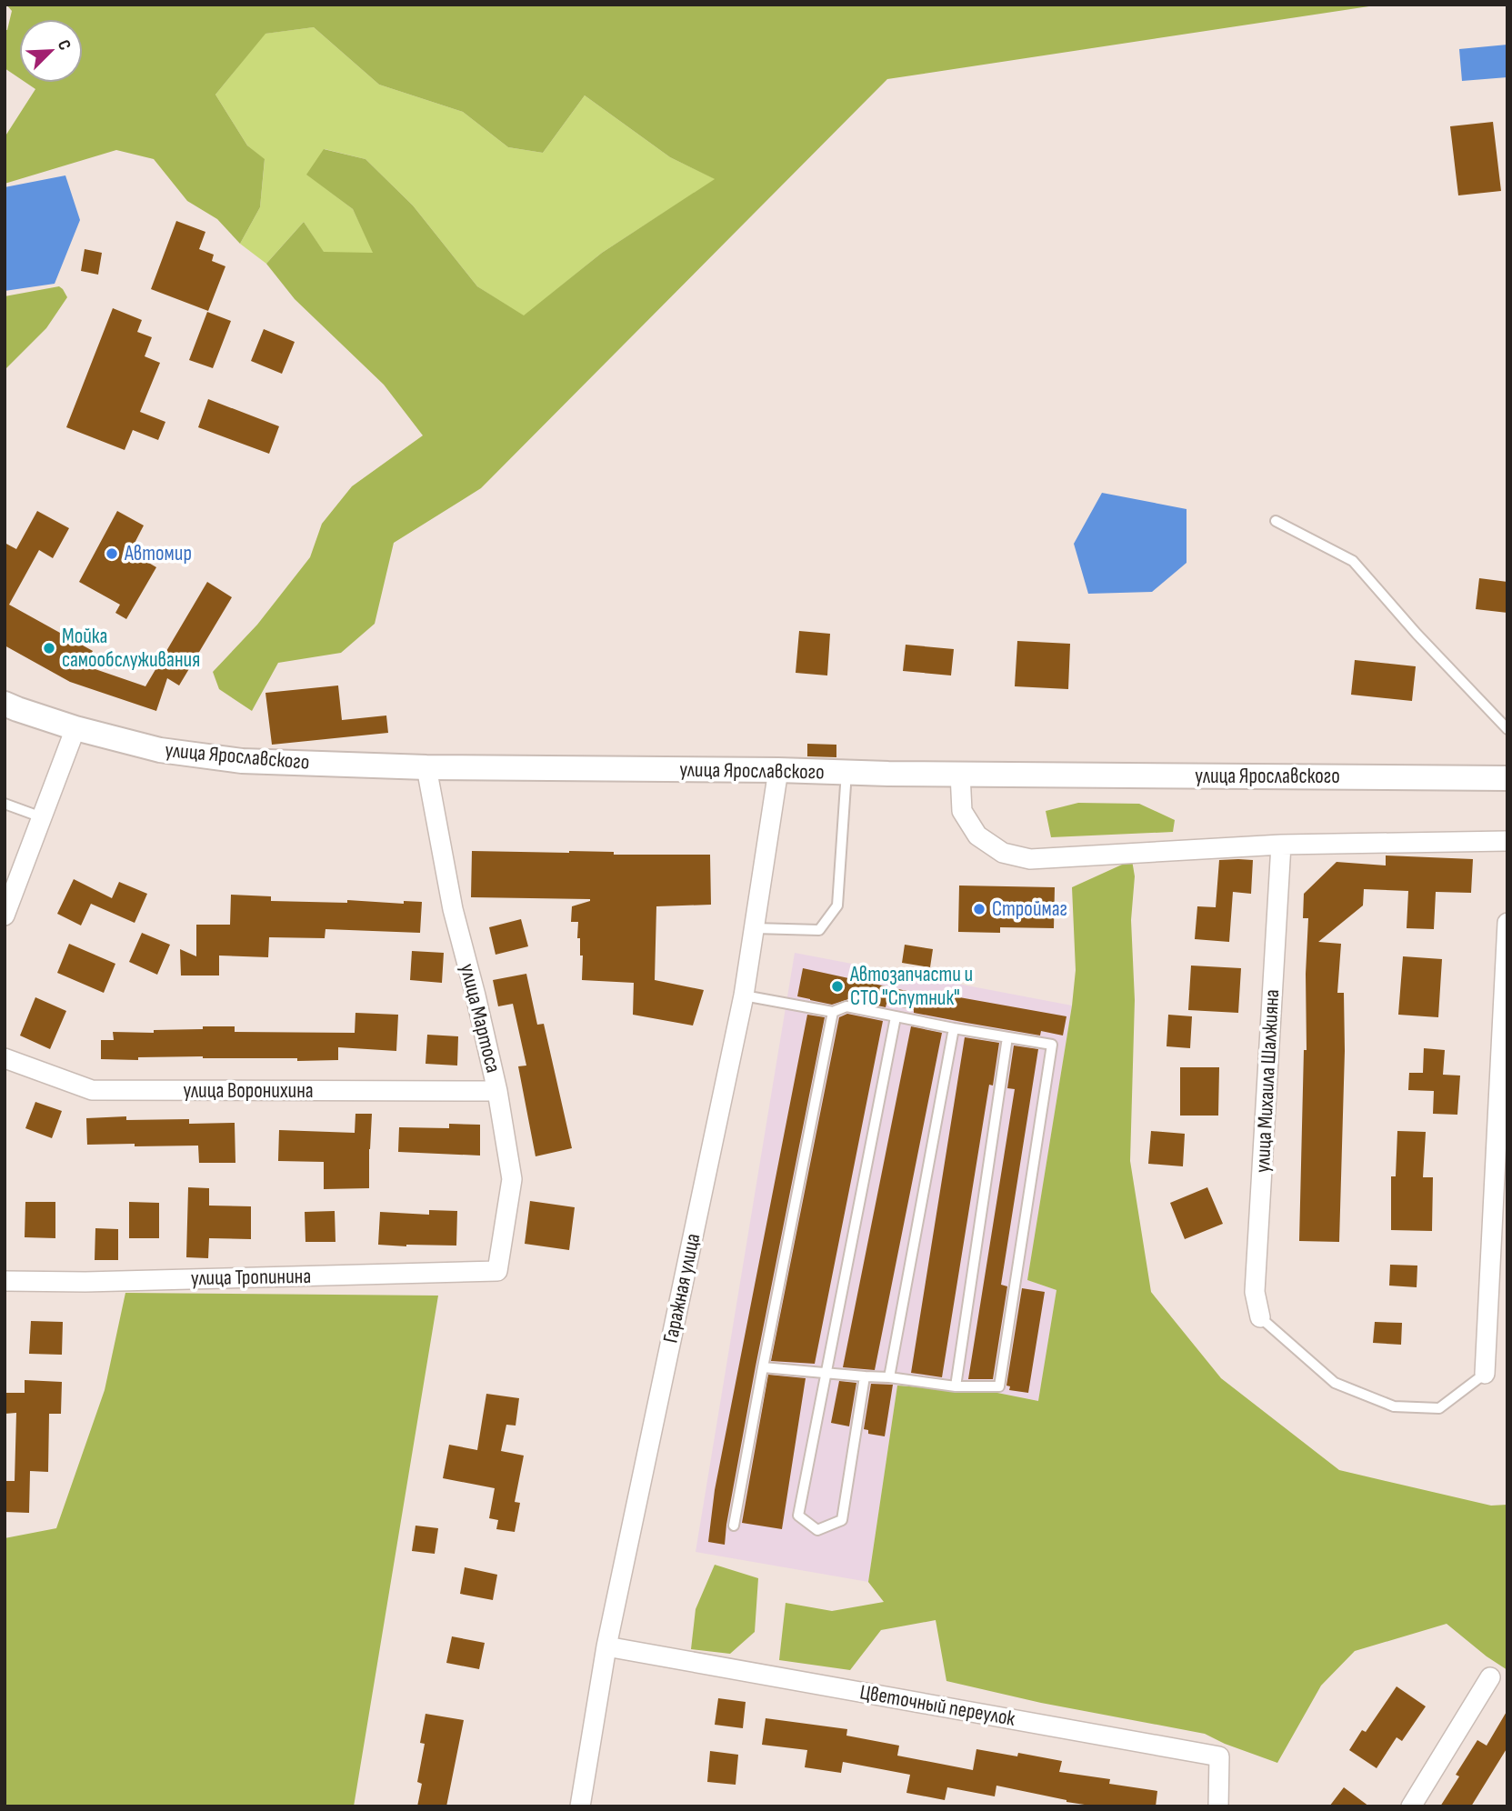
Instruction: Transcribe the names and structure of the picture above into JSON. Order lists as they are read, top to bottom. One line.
{"streets":{"street":["улица Ярославского","улица Мартоса","улица Михаила Шалжияна","улица Воронихина","улица Тропинина","Гаражная улица","Цветочный переулок"]},"crossings":[["улица Ярославского","улица Мартоса"],["улица Ярославского","Гаражная улица"],["улица Мартоса","улица Воронихина"],["улица Мартоса","улица Тропинина"],["Гаражная улица","Цветочный переулок"]],"places":["Автомир","Мойка самообслуживания","Строймаг","Автозапчасти и СТО \"Спутник\""],"north":"top right"}
